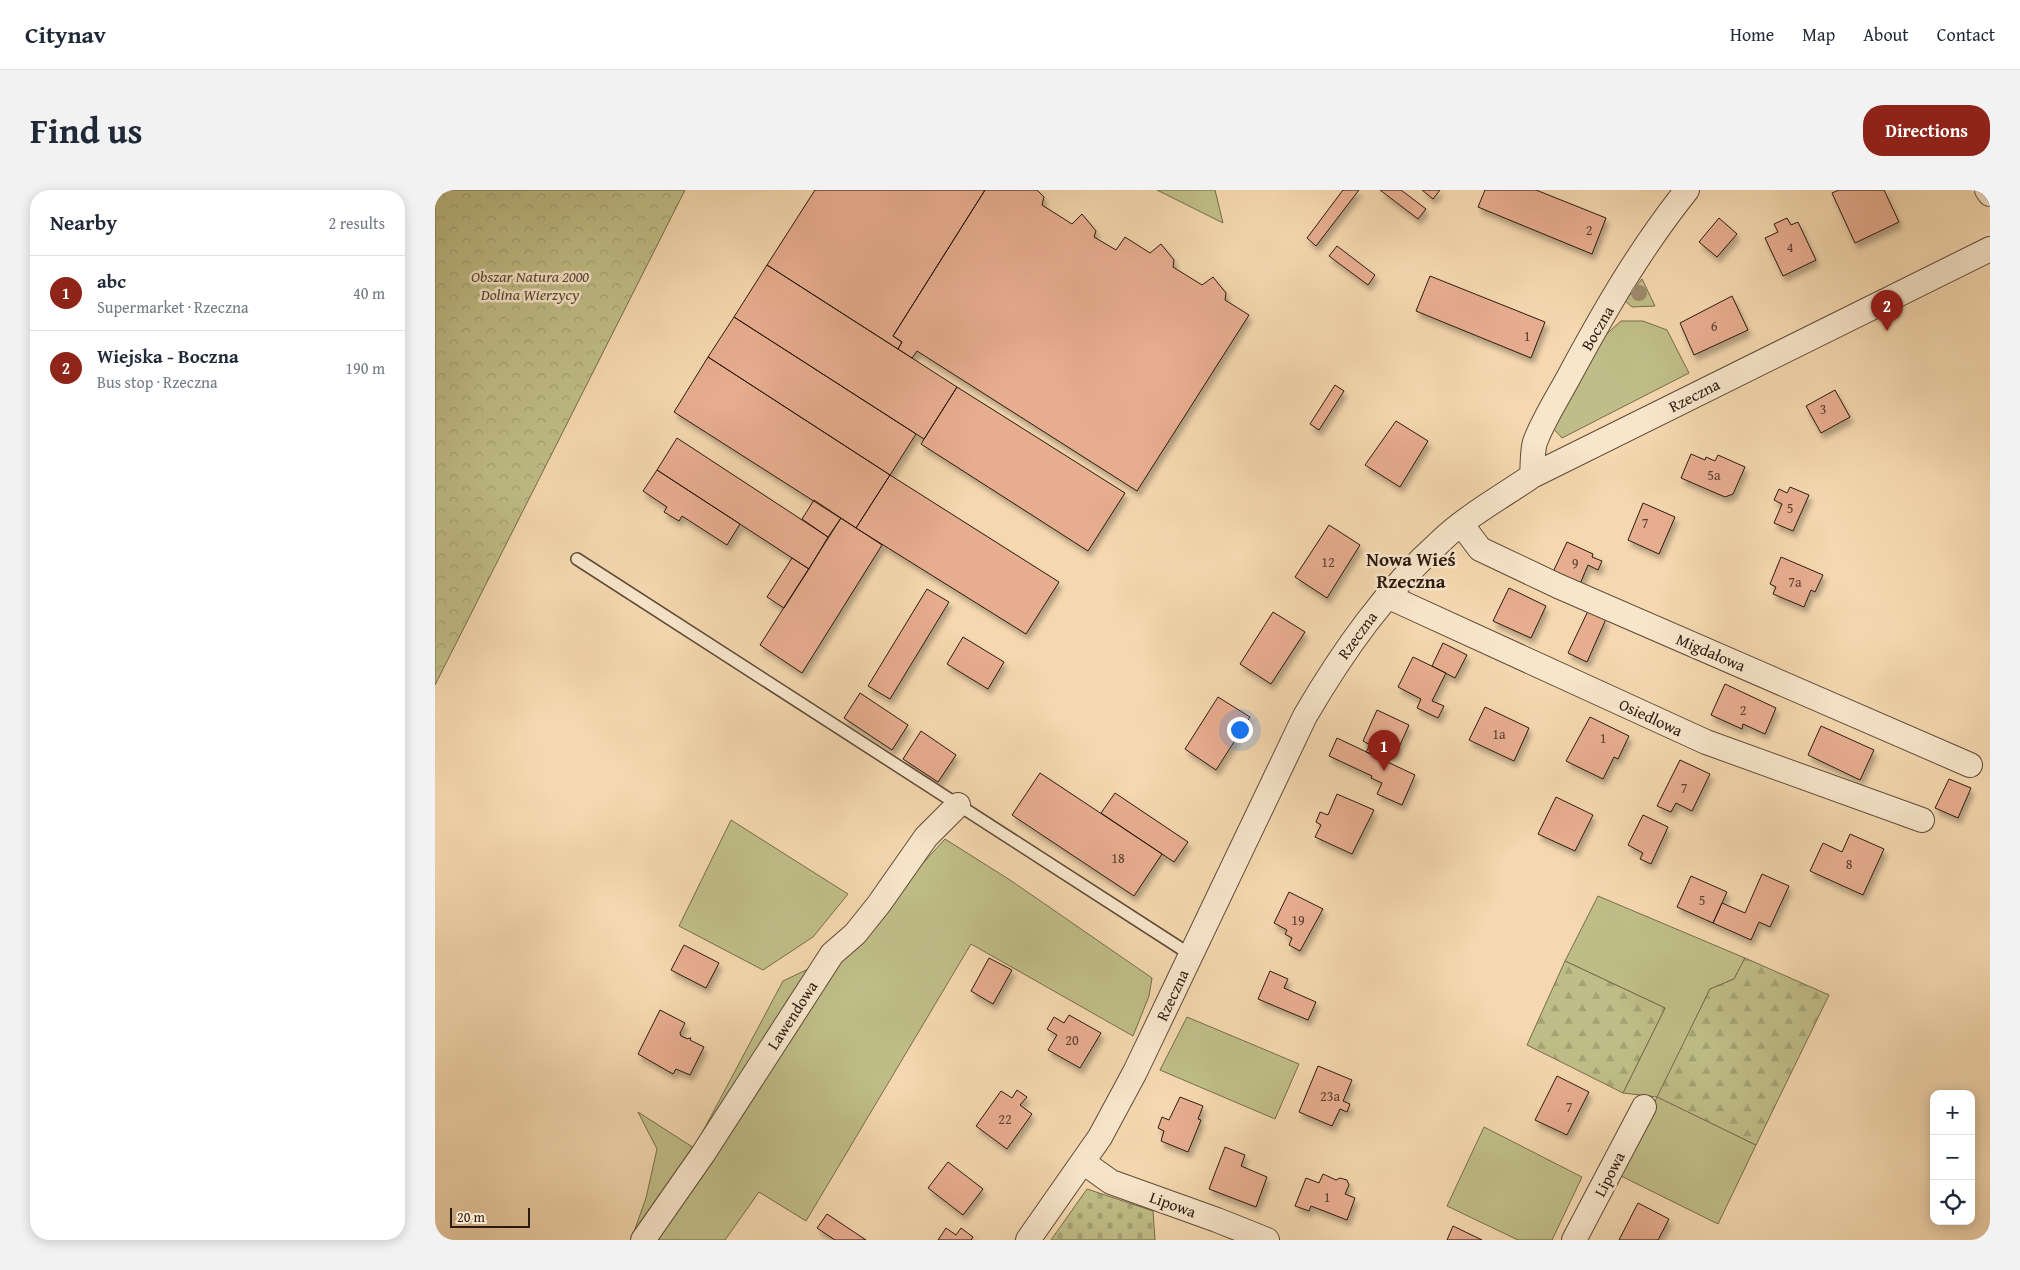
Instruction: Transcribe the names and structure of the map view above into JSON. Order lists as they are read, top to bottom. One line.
{"streets":{"street":["Boczna","Rzeczna","Migdałowa","Osiedlowa","Lawendowa","Lipowa"]},"crossings":[["Boczna","Rzeczna"],["Rzeczna","Migdałowa"],["Rzeczna","Osiedlowa"],["Rzeczna","Lipowa"]],"districts":["Nowa Wieś Rzeczna"],"parks":["Obszar Natura 2000 Dolina Wierzycy"],"house_numbers":["2","4","6","1","3","5a","5","7","12","9","7a","2","1a","1","7","18","8","5","19","20","23a","7","22","1"],"scale_bar":"20 m","page":{"header":"Citynav","nav":["Home","Map","About","Contact"],"title":"Find us","buttons":"Directions","heading":["Nearby","2 results"],"list":[{"mark":"1","name":"abc","note":"Supermarket · Rzeczna","value":"40 m"},{"mark":"2","name":"Wiejska - Boczna","note":"Bus stop · Rzeczna","value":"190 m"}],"pins":["2","1"],"map_buttons":["+","−"],"scale":"20 m"}}
